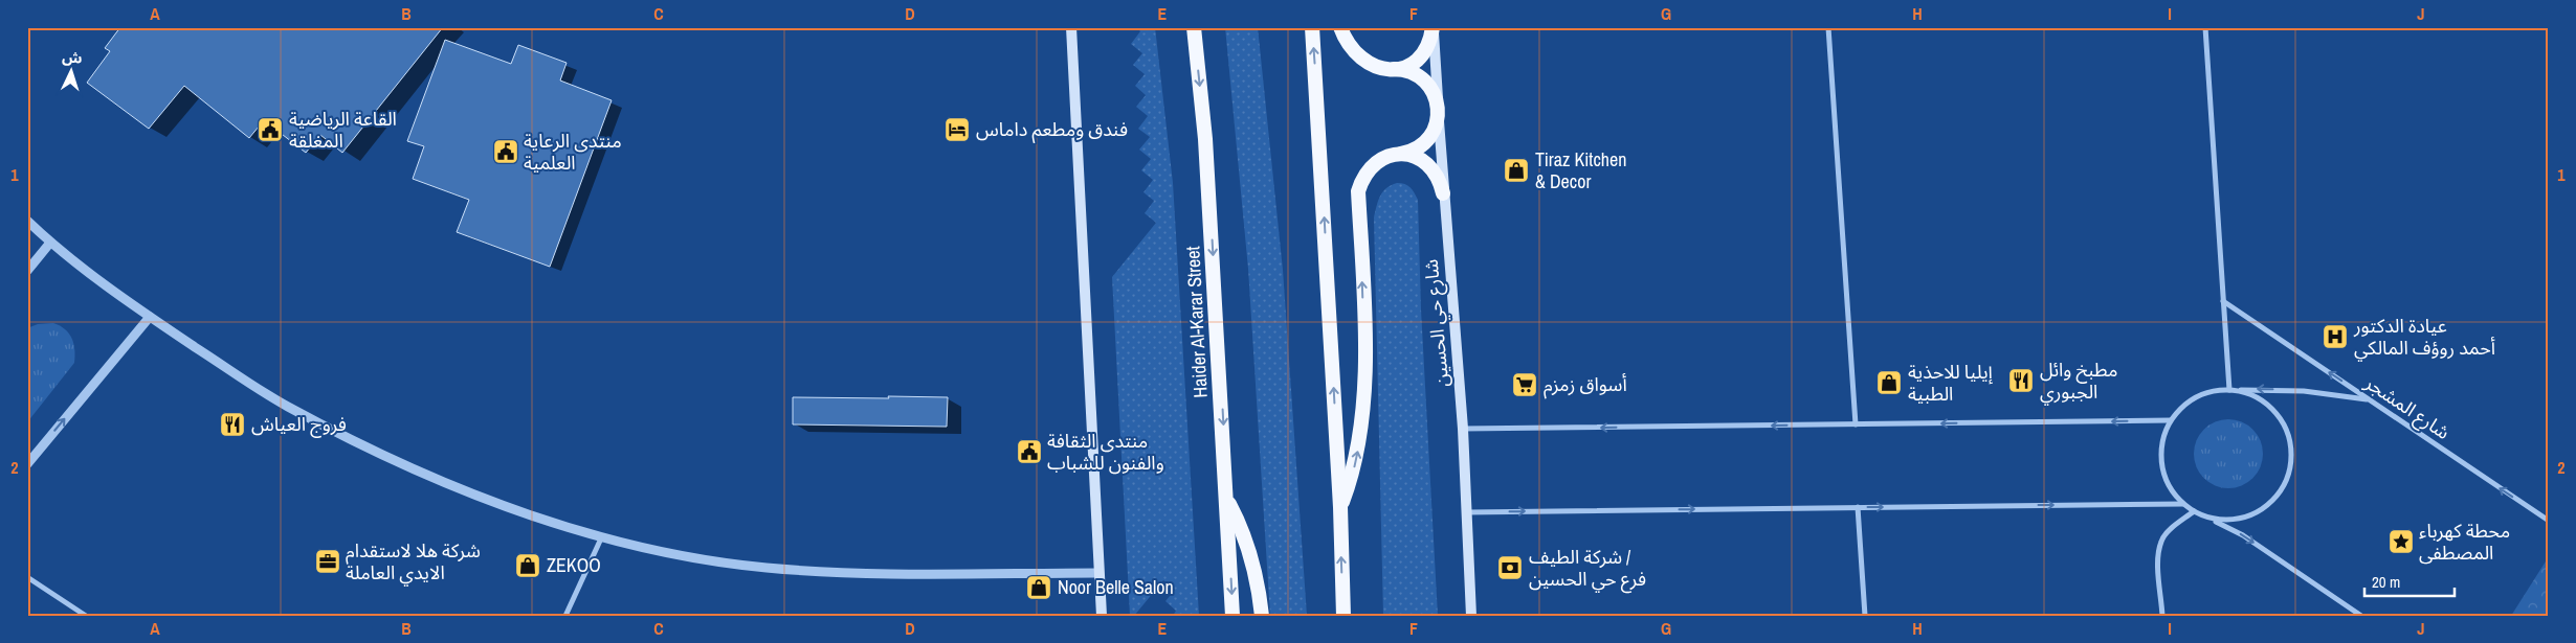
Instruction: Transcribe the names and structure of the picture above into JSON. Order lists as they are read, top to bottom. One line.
{"streets":{"highway":["Haider Al-Karar Street"],"main road":["شارع حي الحسين"],"street":["شارع المشجر"]},"one_way":["شارع المشجر"],"places":{"public building":["القاعة الرياضية المغلقة","منتدى الرعاية العلمية","منتدى الثقافة والفنون للشباب"],"hotel":["فندق ومطعم داماس"],"shop":["Tiraz Kitchen & Decor","إيليا للاحذية الطبية","ZEKOO","Noor Belle Salon"],"hospital":["عيادة الدكتور أحمد روؤف المالكي"],"restaurant":["مطبخ وائل الجبوري","فروج العياش"],"supermarket":["أسواق زمزم"],"place":["محطة كهرباء المصطفى"],"office":["شركة هلا لاستقدام الايدي العاملة"],"bank":["شركة الطيف / فرع حي الحسين"]},"scale_bar":"20 m","north":"top","grid":{"columns":["A","B","C","D","E","F","G","H","I","J"],"rows":["1","2"]}}
